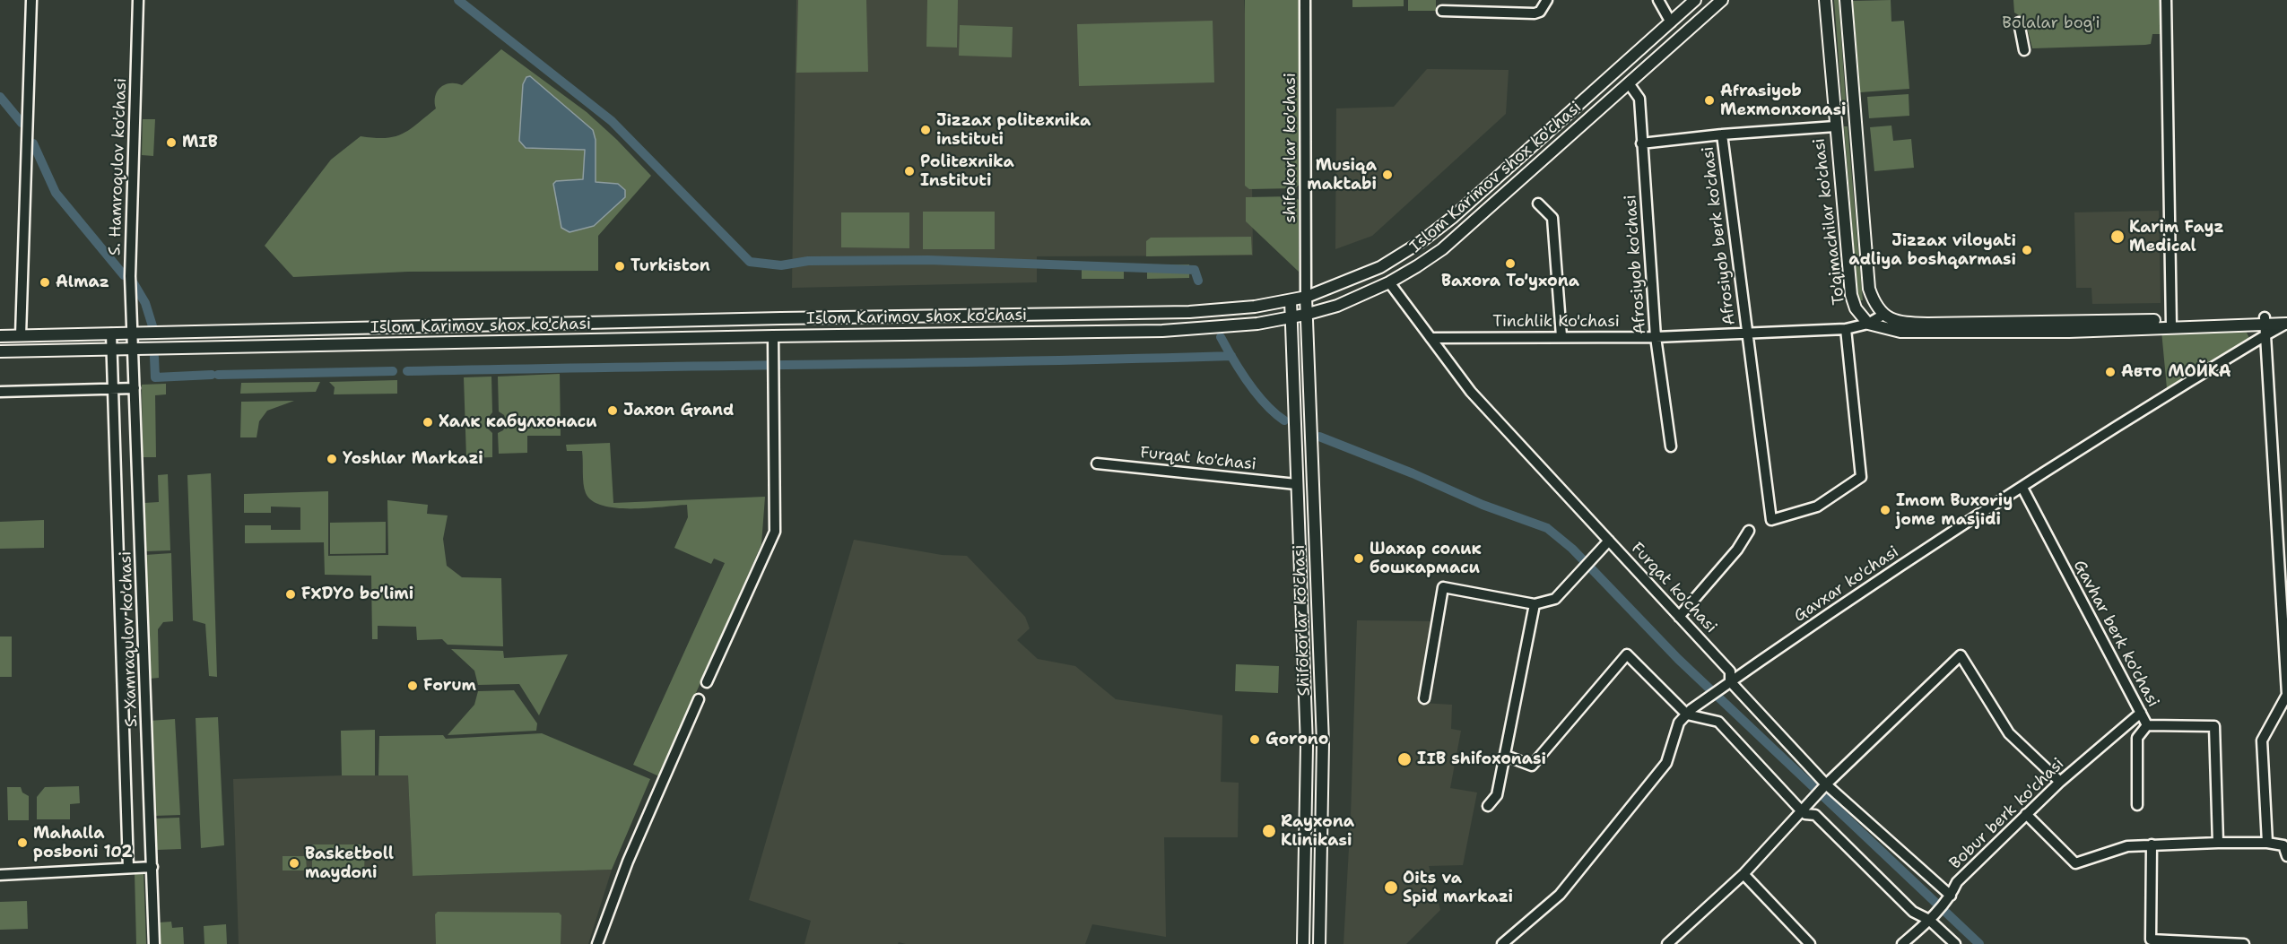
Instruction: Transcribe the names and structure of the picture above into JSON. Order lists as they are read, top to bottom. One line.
{"streets":{"main road":["Islom Karimov shox ko'chasi","To'qimachilar ko'chasi","Shifokorlar ko'chasi"],"street":["shifokorlar ko'chasi","S. Hamroqulov ko'chasi","Afrosiyob berk ko'chasi","Afrosiyob ko'chasi","Tinchlik Ko'chasi","Furqat ko'chasi","Gavxar ko'chasi","Gavhar berk ko'chasi","S. Xamraqulov ko'chasi","Bobur berk ko'chasi"]},"crossings":[["shifokorlar ko'chasi","Islom Karimov shox ko'chasi"],["shifokorlar ko'chasi","Shifokorlar ko'chasi"],["S. Hamroqulov ko'chasi","Islom Karimov shox ko'chasi"],["S. Hamroqulov ko'chasi","S. Xamraqulov ko'chasi"],["Islom Karimov shox ko'chasi","Afrosiyob ko'chasi"],["Islom Karimov shox ko'chasi","Furqat ko'chasi"],["Islom Karimov shox ko'chasi","Shifokorlar ko'chasi"],["Islom Karimov shox ko'chasi","S. Xamraqulov ko'chasi"],["Afrosiyob berk ko'chasi","Tinchlik Ko'chasi"],["Afrosiyob ko'chasi","Tinchlik Ko'chasi"],["Tinchlik Ko'chasi","Furqat ko'chasi"],["Furqat ko'chasi","Gavxar ko'chasi"],["Furqat ko'chasi","Shifokorlar ko'chasi"],["Furqat ko'chasi","Bobur berk ko'chasi"],["Gavxar ko'chasi","Gavhar berk ko'chasi"],["Gavhar berk ko'chasi","Bobur berk ko'chasi"]],"parks":["Bolalar bog'i"],"places":["Afrasiyob Mexmonxonasi","Jizzax politexnika instituti","MIB","Politexnika Instituti","Musiqa maktabi","Karim Fayz Medical","Jizzax viloyati adliya boshqarmasi","Baxora To'yxona","Turkiston","Almaz","Авто МОЙКА","Jaxon Grand","Халк кабулхонаси","Yoshlar Markazi","Imom Buxoriy jome masjidi","Шахар солик бошкармаси","FXDYO bo'limi","Forum","Gorono","IIB shifoxonasi","Rayxona Klinikasi","Mahalla posboni 102","Basketboll maydoni","Oits va Spid markazi"]}
